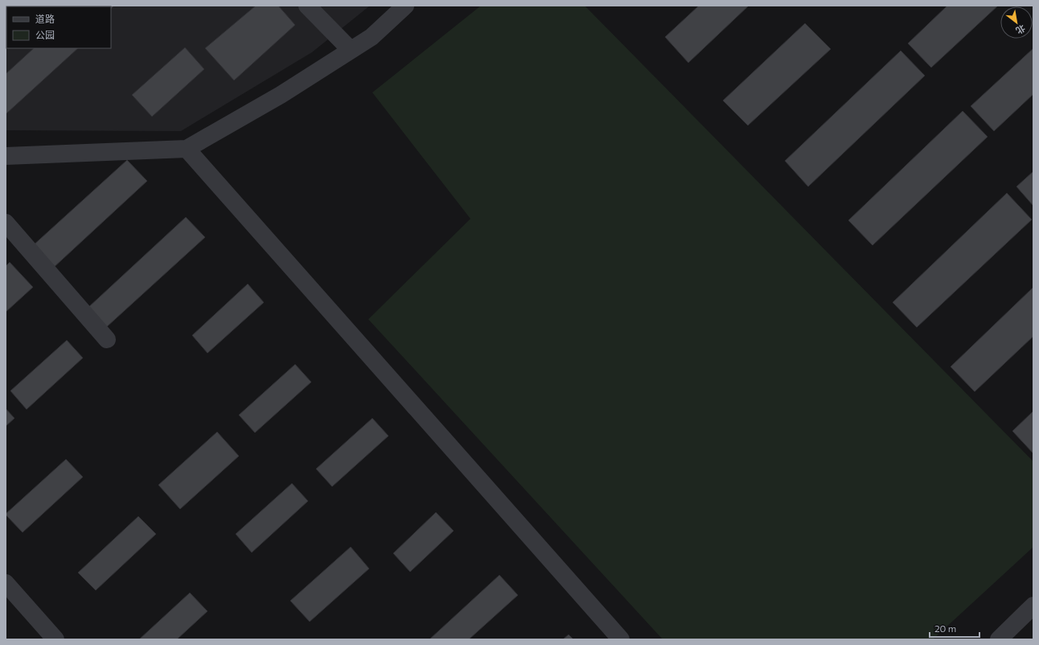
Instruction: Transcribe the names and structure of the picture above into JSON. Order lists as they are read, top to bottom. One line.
{"legend":["道路","公园"],"scale_bar":"20 m","north":"bottom right"}
